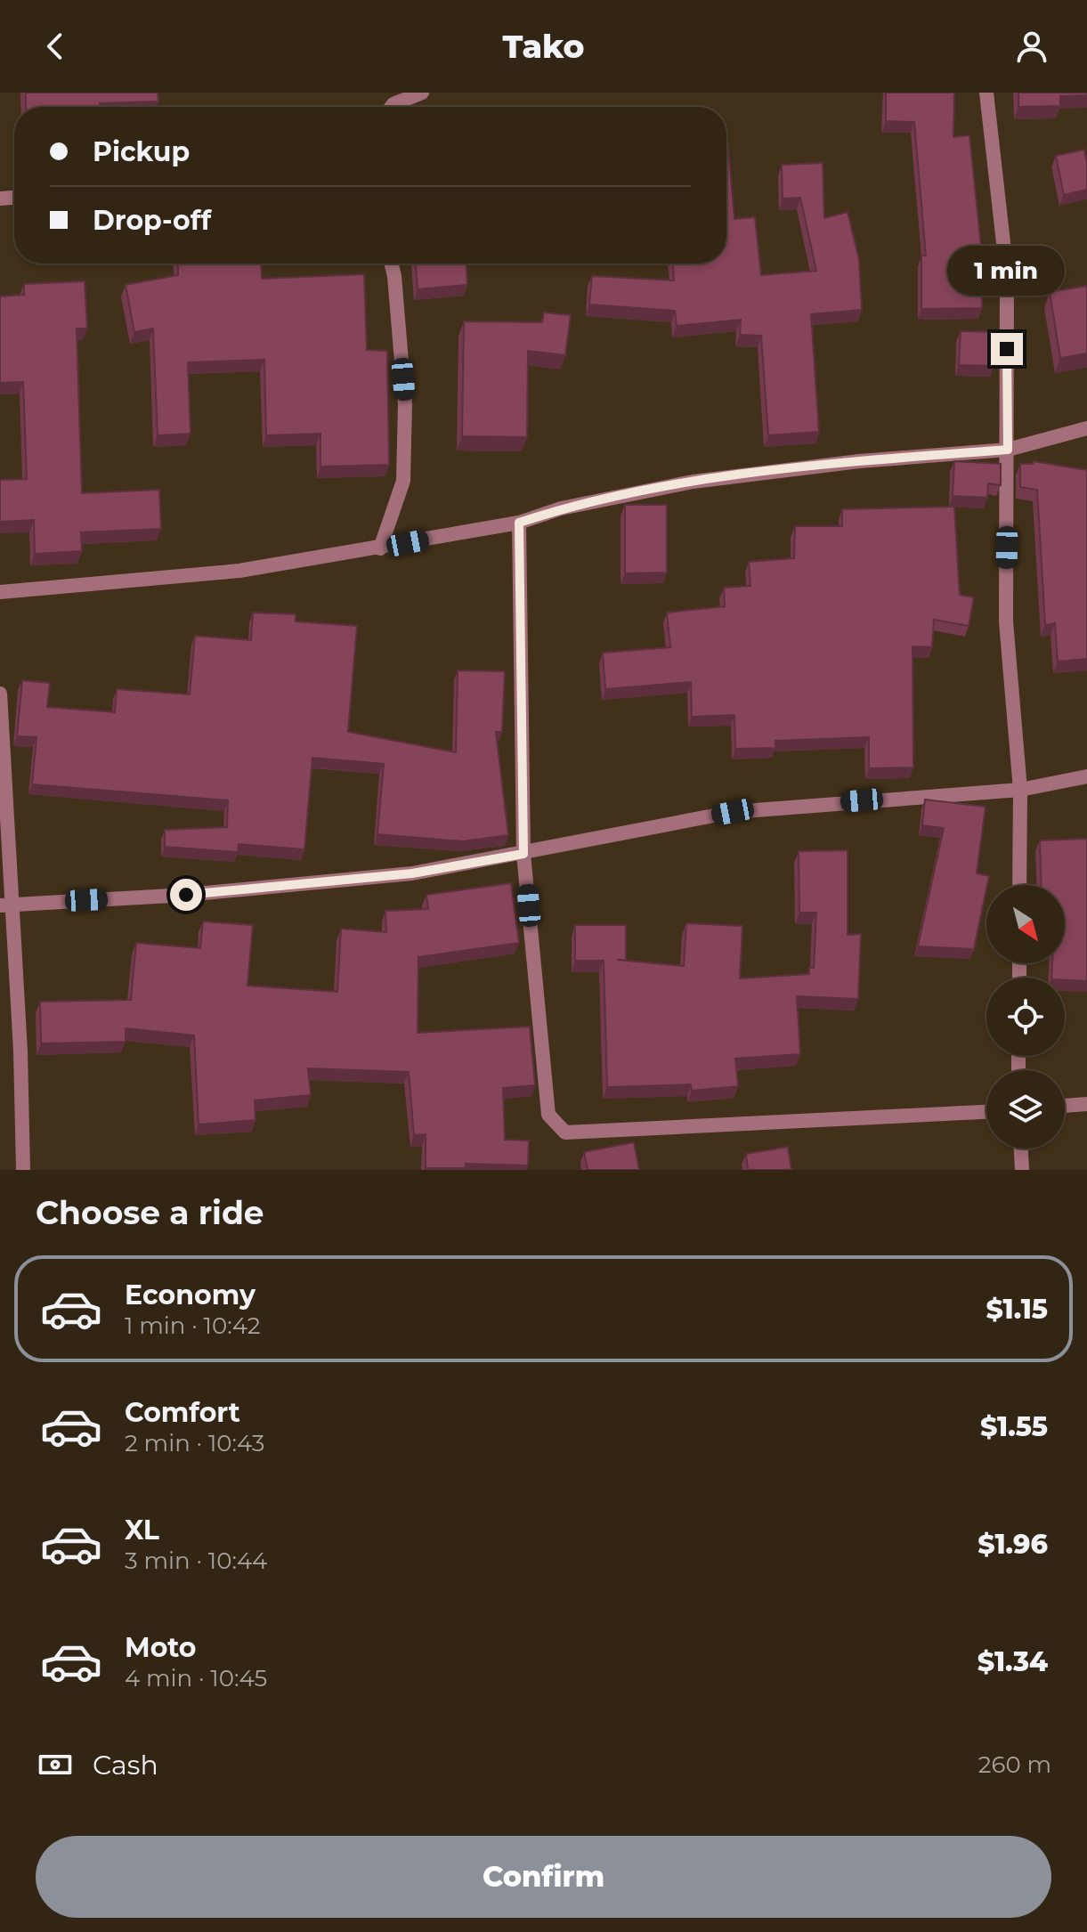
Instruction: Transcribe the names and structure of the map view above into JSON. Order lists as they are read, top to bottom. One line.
{"north":"bottom right","page":{"header":"Tako","banner":["Pickup","Drop-off"],"bubble":"1 min","heading":"Choose a ride","list":[{"name":"Economy","note":"1 min · 10:42","value":"$1.15"},{"name":"Comfort","note":"2 min · 10:43","value":"$1.55"},{"name":"XL","note":"3 min · 10:44","value":"$1.96"},{"name":"Moto","note":"4 min · 10:45","value":"$1.34"}],"pay":["Cash","260 m"],"buttons":"Confirm"}}
